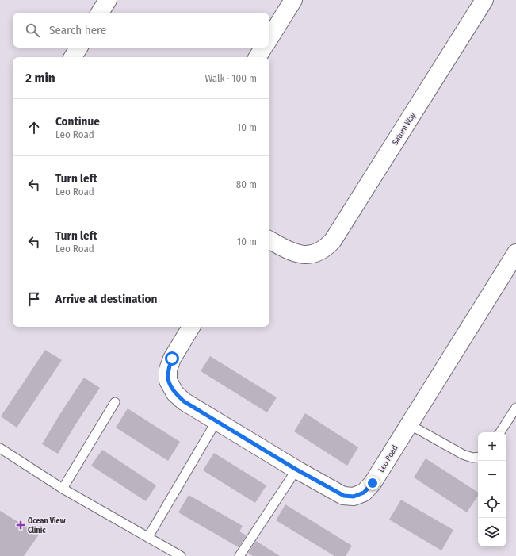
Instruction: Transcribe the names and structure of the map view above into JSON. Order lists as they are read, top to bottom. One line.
{"streets":{"street":["Saturn Way","Leo Road"]},"places":{"health":["Ocean View Clinic"]},"page":{"search":"Search here","heading":["2 min","Walk · 100 m"],"list":[["Continue","Leo Road","10 m"],["Turn left","Leo Road","80 m"],["Turn left","Leo Road","10 m"],"Arrive at destination"],"map_buttons":["+","−"]}}
